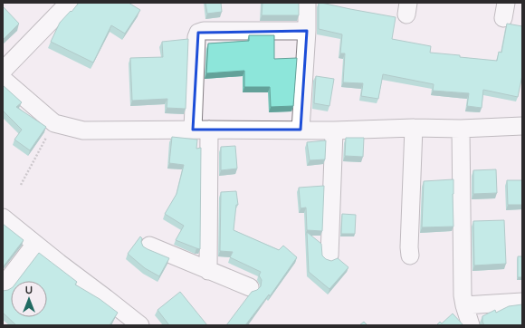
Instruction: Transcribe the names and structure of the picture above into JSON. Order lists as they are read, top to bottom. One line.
{"north":"top"}
